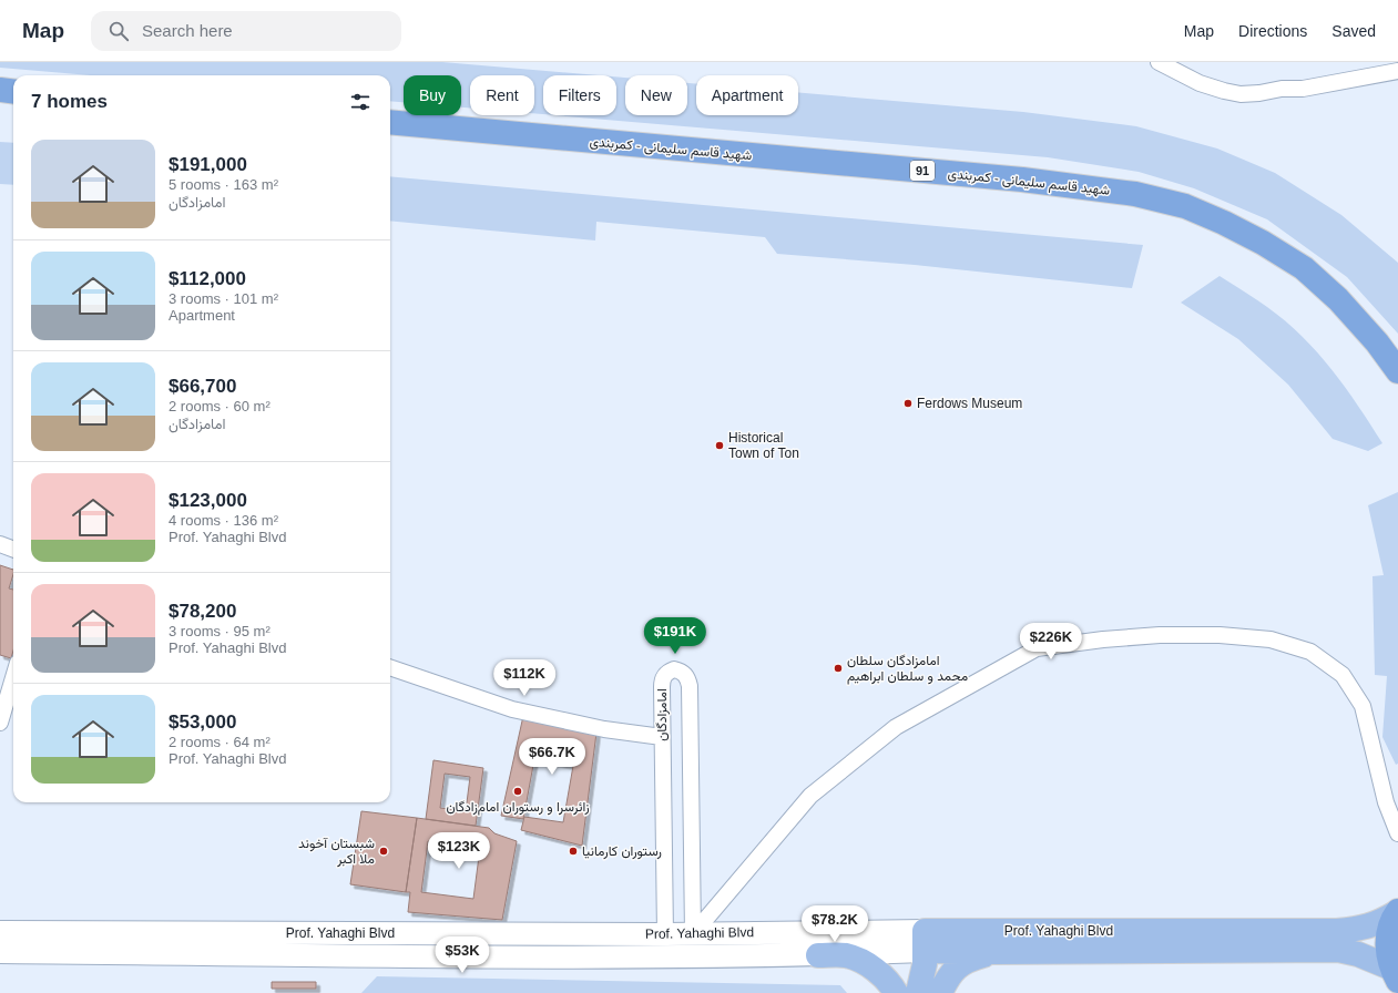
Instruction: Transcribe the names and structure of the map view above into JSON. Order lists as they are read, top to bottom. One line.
{"streets":{"highway":["شهید قاسم سلیمانی - کمربندی","91"],"main road":["Prof. Yahaghi Blvd"],"street":["امامزادگان"]},"crossings":[["امامزادگان","Prof. Yahaghi Blvd"]],"places":["Ferdows Museum","Historical Town of Ton","امامزادگان سلطان محمد و سلطان ابراهیم","زائرسرا و رستوران امام‌زادگان","شبستان آخوند ملا اکبر","رستوران کارمانیا"],"page":{"header":"Map","search":"Search here","nav":["Map","Directions","Saved"],"chip":["Buy","Rent","Filters","New","Apartment"],"heading":"7 homes","list":[{"name":"$191,000","note":"5 rooms · 163 m² · امامزادگان"},{"name":"$112,000","note":"3 rooms · 101 m² · Apartment"},{"name":"$66,700","note":"2 rooms · 60 m² · امامزادگان"},{"name":"$123,000","note":"4 rooms · 136 m² · Prof. Yahaghi Blvd"},{"name":"$78,200","note":"3 rooms · 95 m² · Prof. Yahaghi Blvd"},{"name":"$53,000","note":"2 rooms · 64 m² · Prof. Yahaghi Blvd"}],"price":["$191K","$226K","$112K","$66.7K","$123K","$78.2K","$53K"]}}
